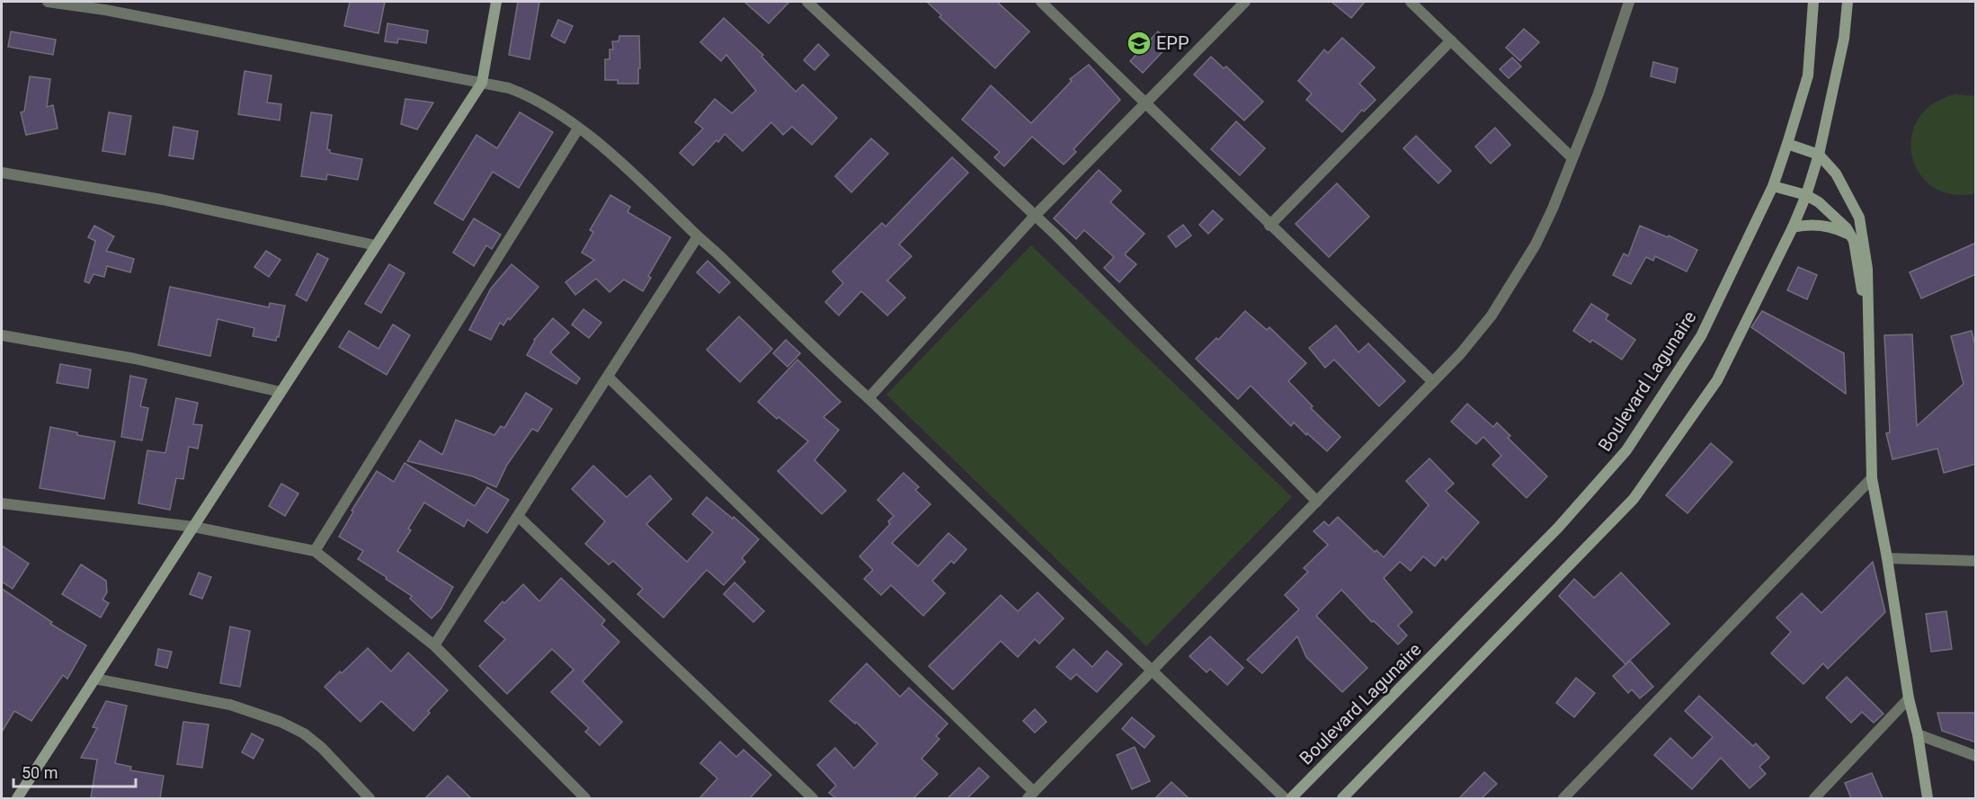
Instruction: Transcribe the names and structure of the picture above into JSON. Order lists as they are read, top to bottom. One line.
{"streets":{"main road":["Boulevard Lagunaire"]},"places":{"school or university":["EPP"]},"scale_bar":"50 m"}
